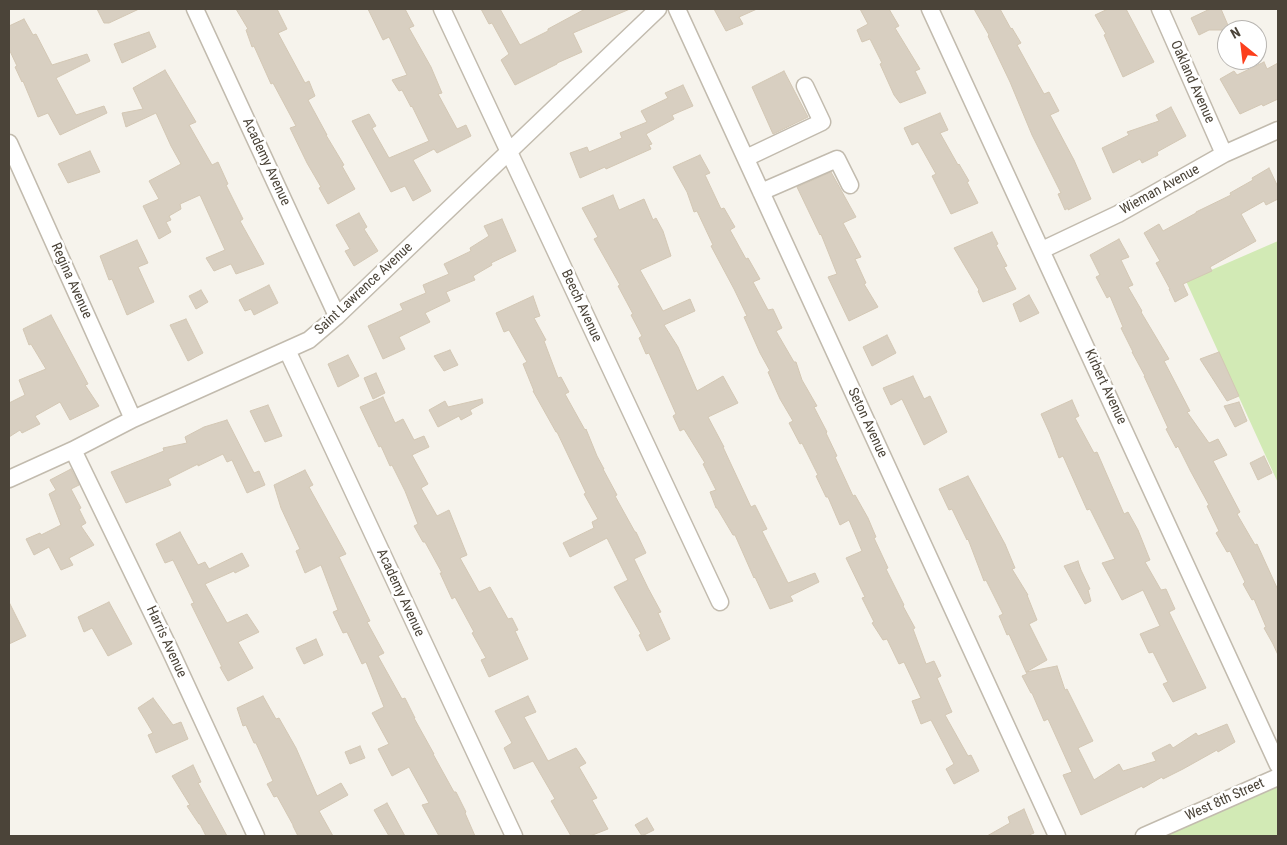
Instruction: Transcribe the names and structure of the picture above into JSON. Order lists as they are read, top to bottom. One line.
{"streets":{"street":["Oakland Avenue","Academy Avenue","Wieman Avenue","Regina Avenue","Saint Lawrence Avenue","Beech Avenue","Kirbert Avenue","Seton Avenue","Harris Avenue","West 8th Street"]},"crossings":[["Oakland Avenue","Wieman Avenue"],["Academy Avenue","Saint Lawrence Avenue"],["Wieman Avenue","Kirbert Avenue"],["Regina Avenue","Saint Lawrence Avenue"],["Saint Lawrence Avenue","Beech Avenue"],["Saint Lawrence Avenue","Harris Avenue"]],"north":"top left"}
